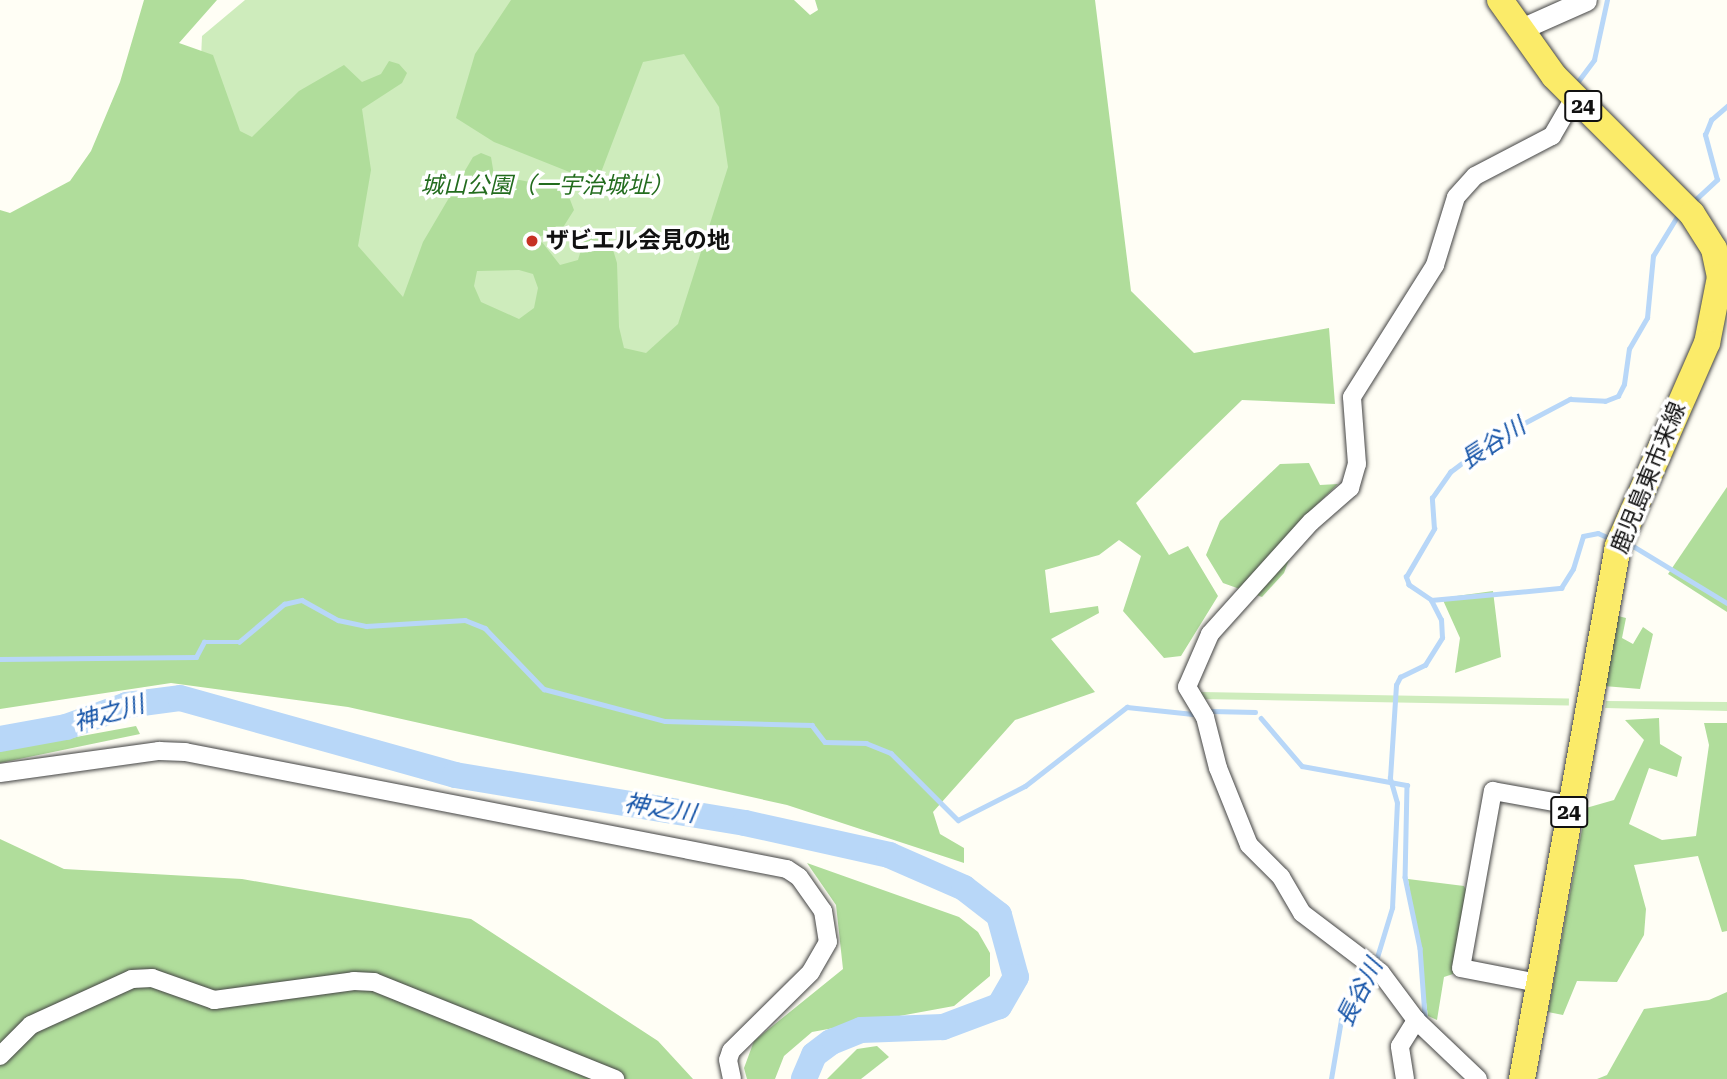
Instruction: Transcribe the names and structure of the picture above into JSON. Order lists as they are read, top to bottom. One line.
{"streets":{"main road":["24","鹿児島東市来線"]},"water":["長谷川","神之川"],"parks":["城山公園（一宇治城址）"],"places":["ザビエル会見の地"]}
